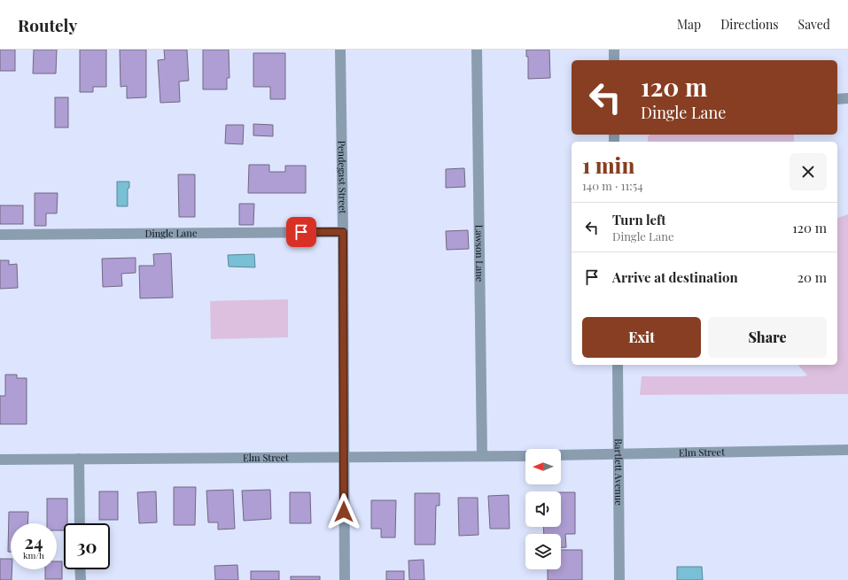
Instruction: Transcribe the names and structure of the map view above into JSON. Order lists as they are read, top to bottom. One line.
{"streets":{"street":["Pendegast Street","Dingle Lane","Lawson Lane","Elm Street","Bartlett Avenue"]},"crossings":[["Pendegast Street","Dingle Lane"],["Pendegast Street","Elm Street"],["Lawson Lane","Elm Street"],["Elm Street","Bartlett Avenue"]],"north":"left","page":{"header":"Routely","nav":["Map","Directions","Saved"],"turn":["120 m","Dingle Lane"],"heading":["1 min","140 m · 11:54"],"list":[{"name":"Turn left","note":"Dingle Lane","value":"120 m"},{"name":"Arrive at destination","value":"20 m"}],"buttons":["Exit","Share"],"speed":"24 km/h","limit":"30"}}
